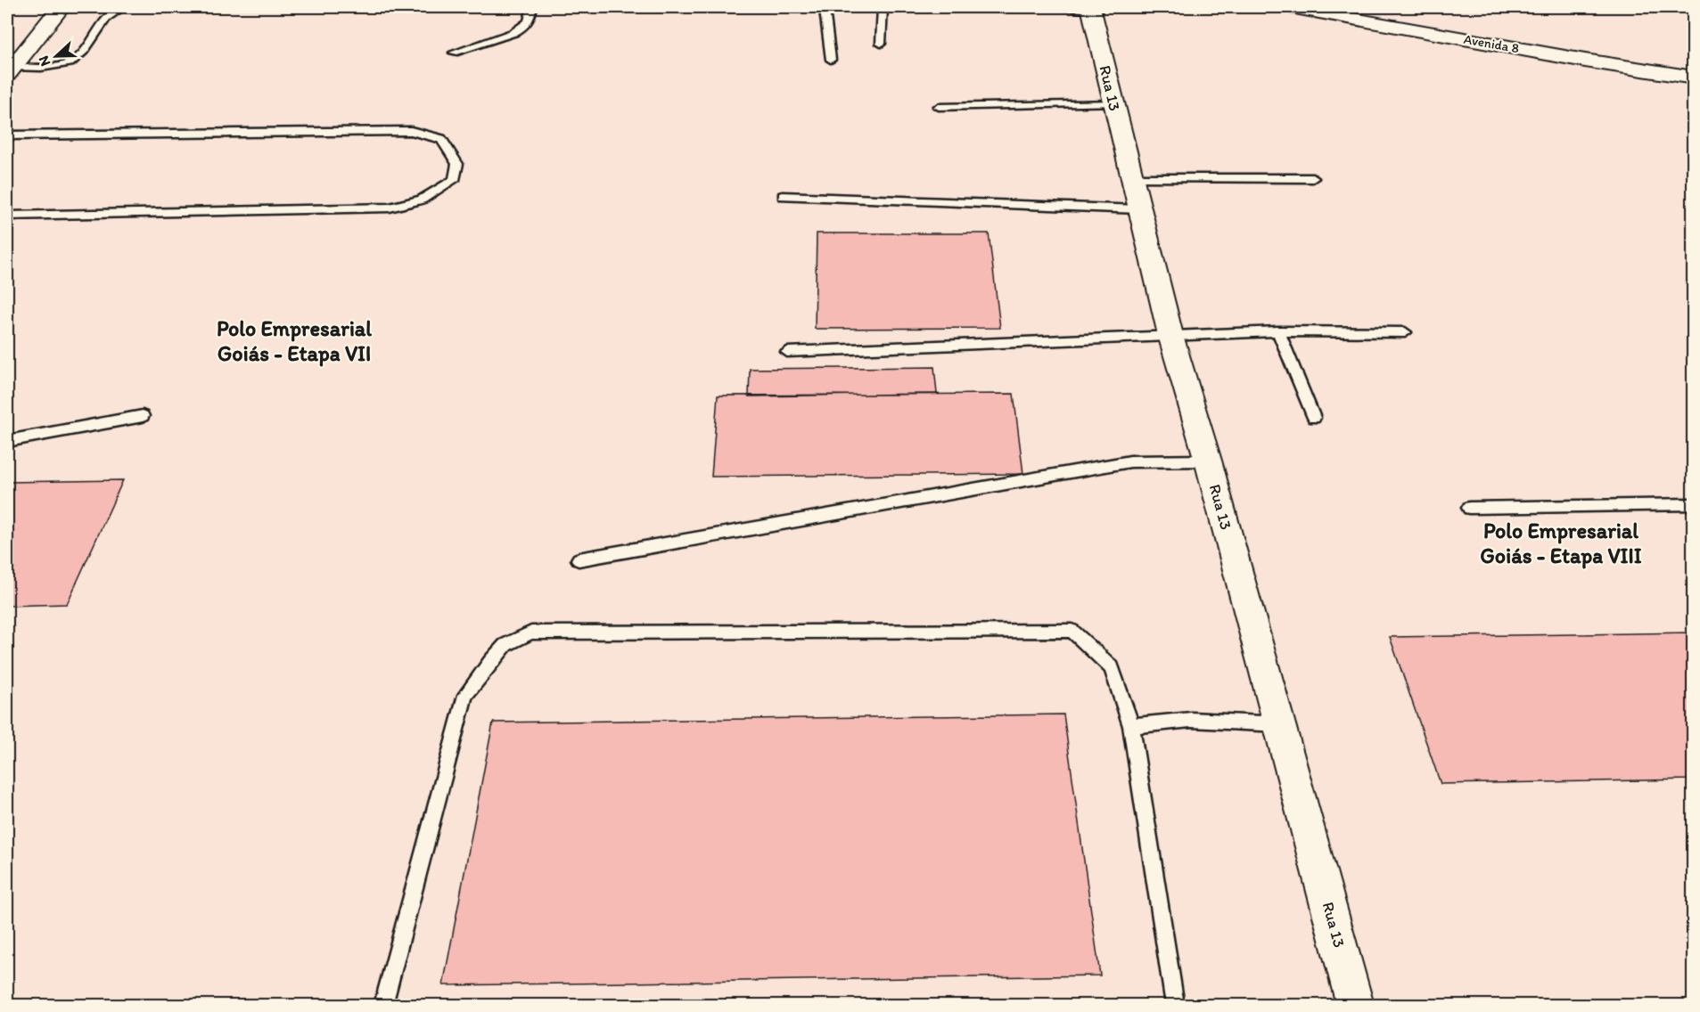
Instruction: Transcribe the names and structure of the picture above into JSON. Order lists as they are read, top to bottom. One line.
{"streets":{"street":["Avenida 8","Rua 13"]},"districts":["Polo Empresarial Goiás - Etapa VII","Polo Empresarial Goiás - Etapa VIII"],"north":"left"}
